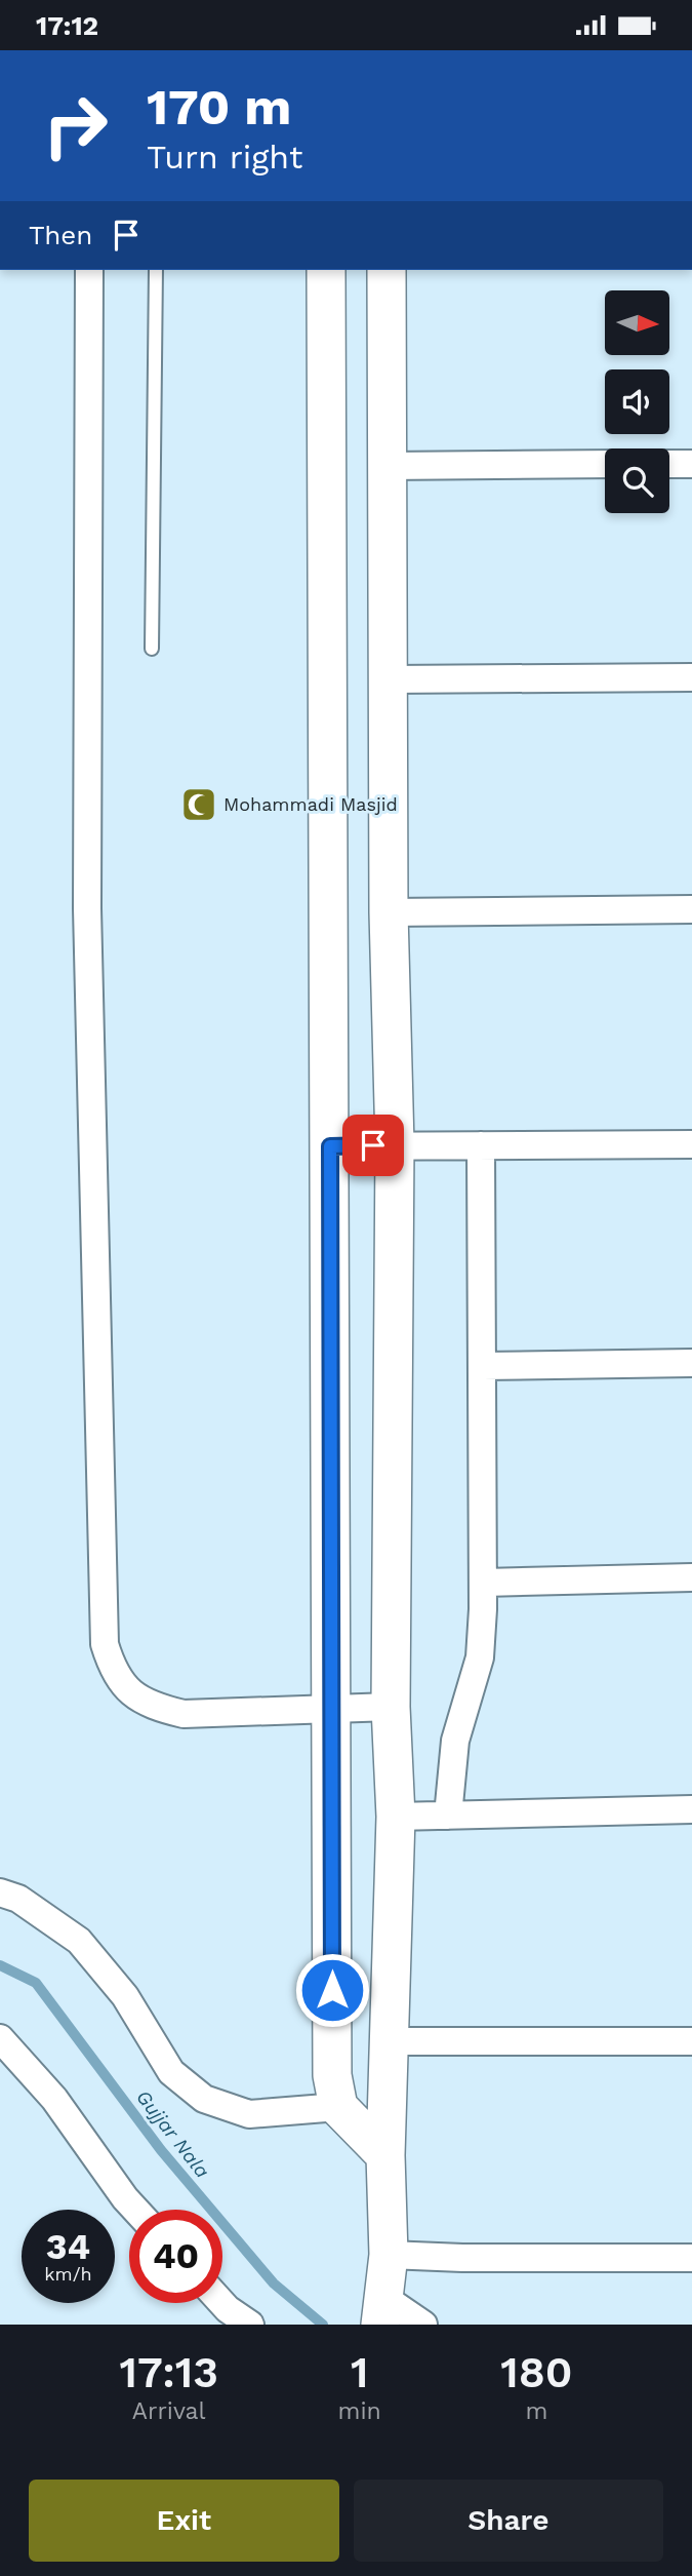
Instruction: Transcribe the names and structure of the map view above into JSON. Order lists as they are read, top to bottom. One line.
{"water":["Gujjar Nala"],"places":{"mosque":["Mohammadi Masjid"]},"north":"right","page":{"status":"17:12","turn":["170 m","Turn right"],"then":"Then","speed":"34 km/h","limit":"40","eta":["17:13","Arrival","1","min","180","m"],"buttons":["Exit","Share"]}}
